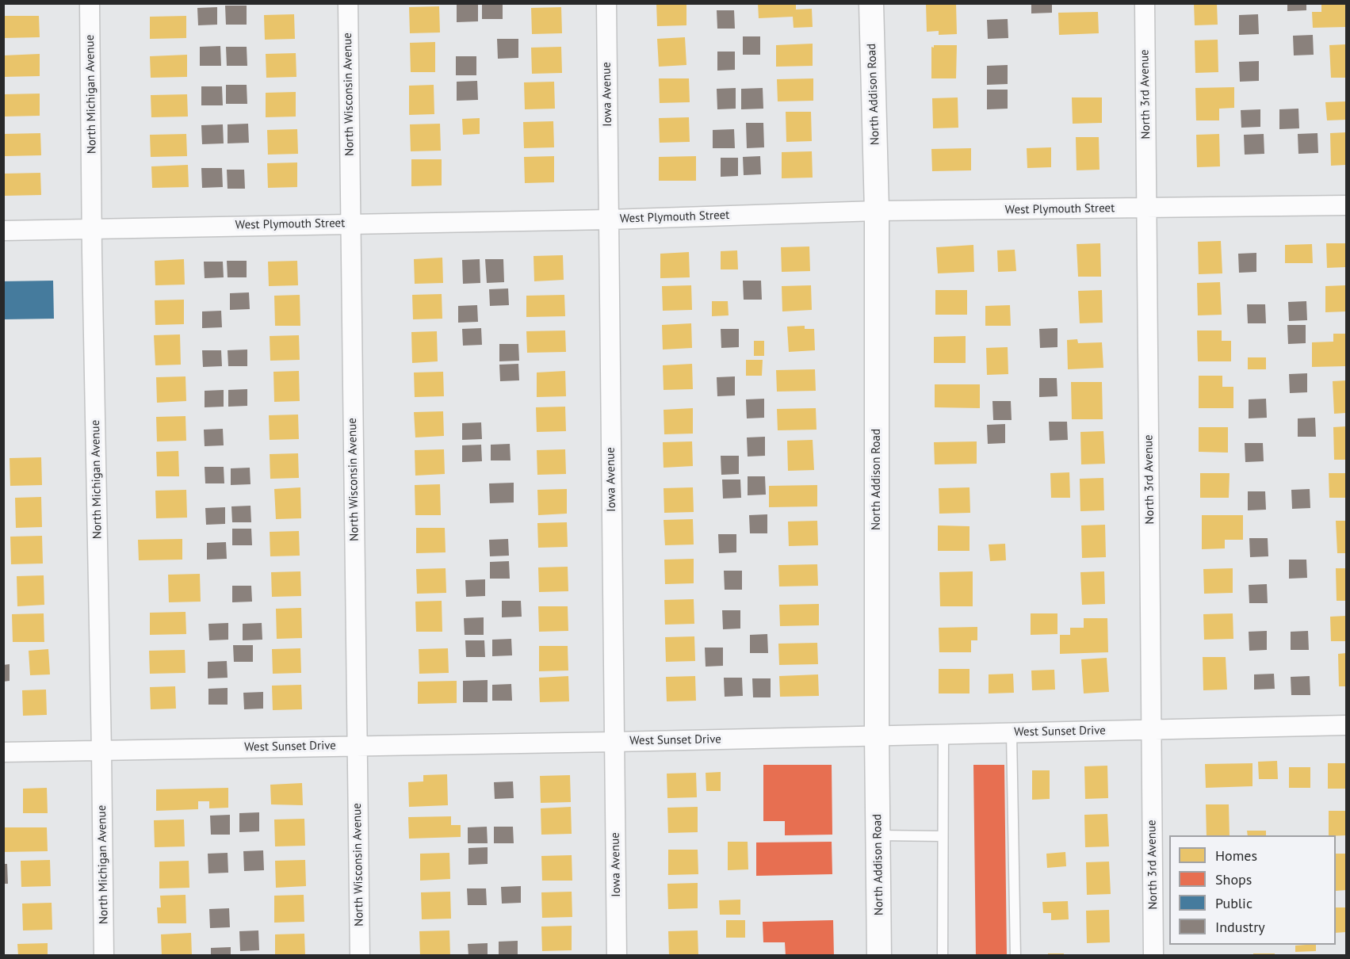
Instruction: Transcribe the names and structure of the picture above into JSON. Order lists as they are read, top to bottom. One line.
{"streets":{"street":["North Michigan Avenue","North Wisconsin Avenue","Iowa Avenue","North Addison Road","North 3rd Avenue","West Plymouth Street","West Sunset Drive"]},"crossings":[["North Michigan Avenue","West Plymouth Street"],["North Michigan Avenue","West Sunset Drive"],["North Wisconsin Avenue","West Plymouth Street"],["North Wisconsin Avenue","West Sunset Drive"],["Iowa Avenue","West Plymouth Street"],["Iowa Avenue","West Sunset Drive"],["North Addison Road","West Plymouth Street"],["North Addison Road","West Sunset Drive"],["North 3rd Avenue","West Plymouth Street"],["North 3rd Avenue","West Sunset Drive"]],"legend":["Homes","Shops","Public","Industry"]}
